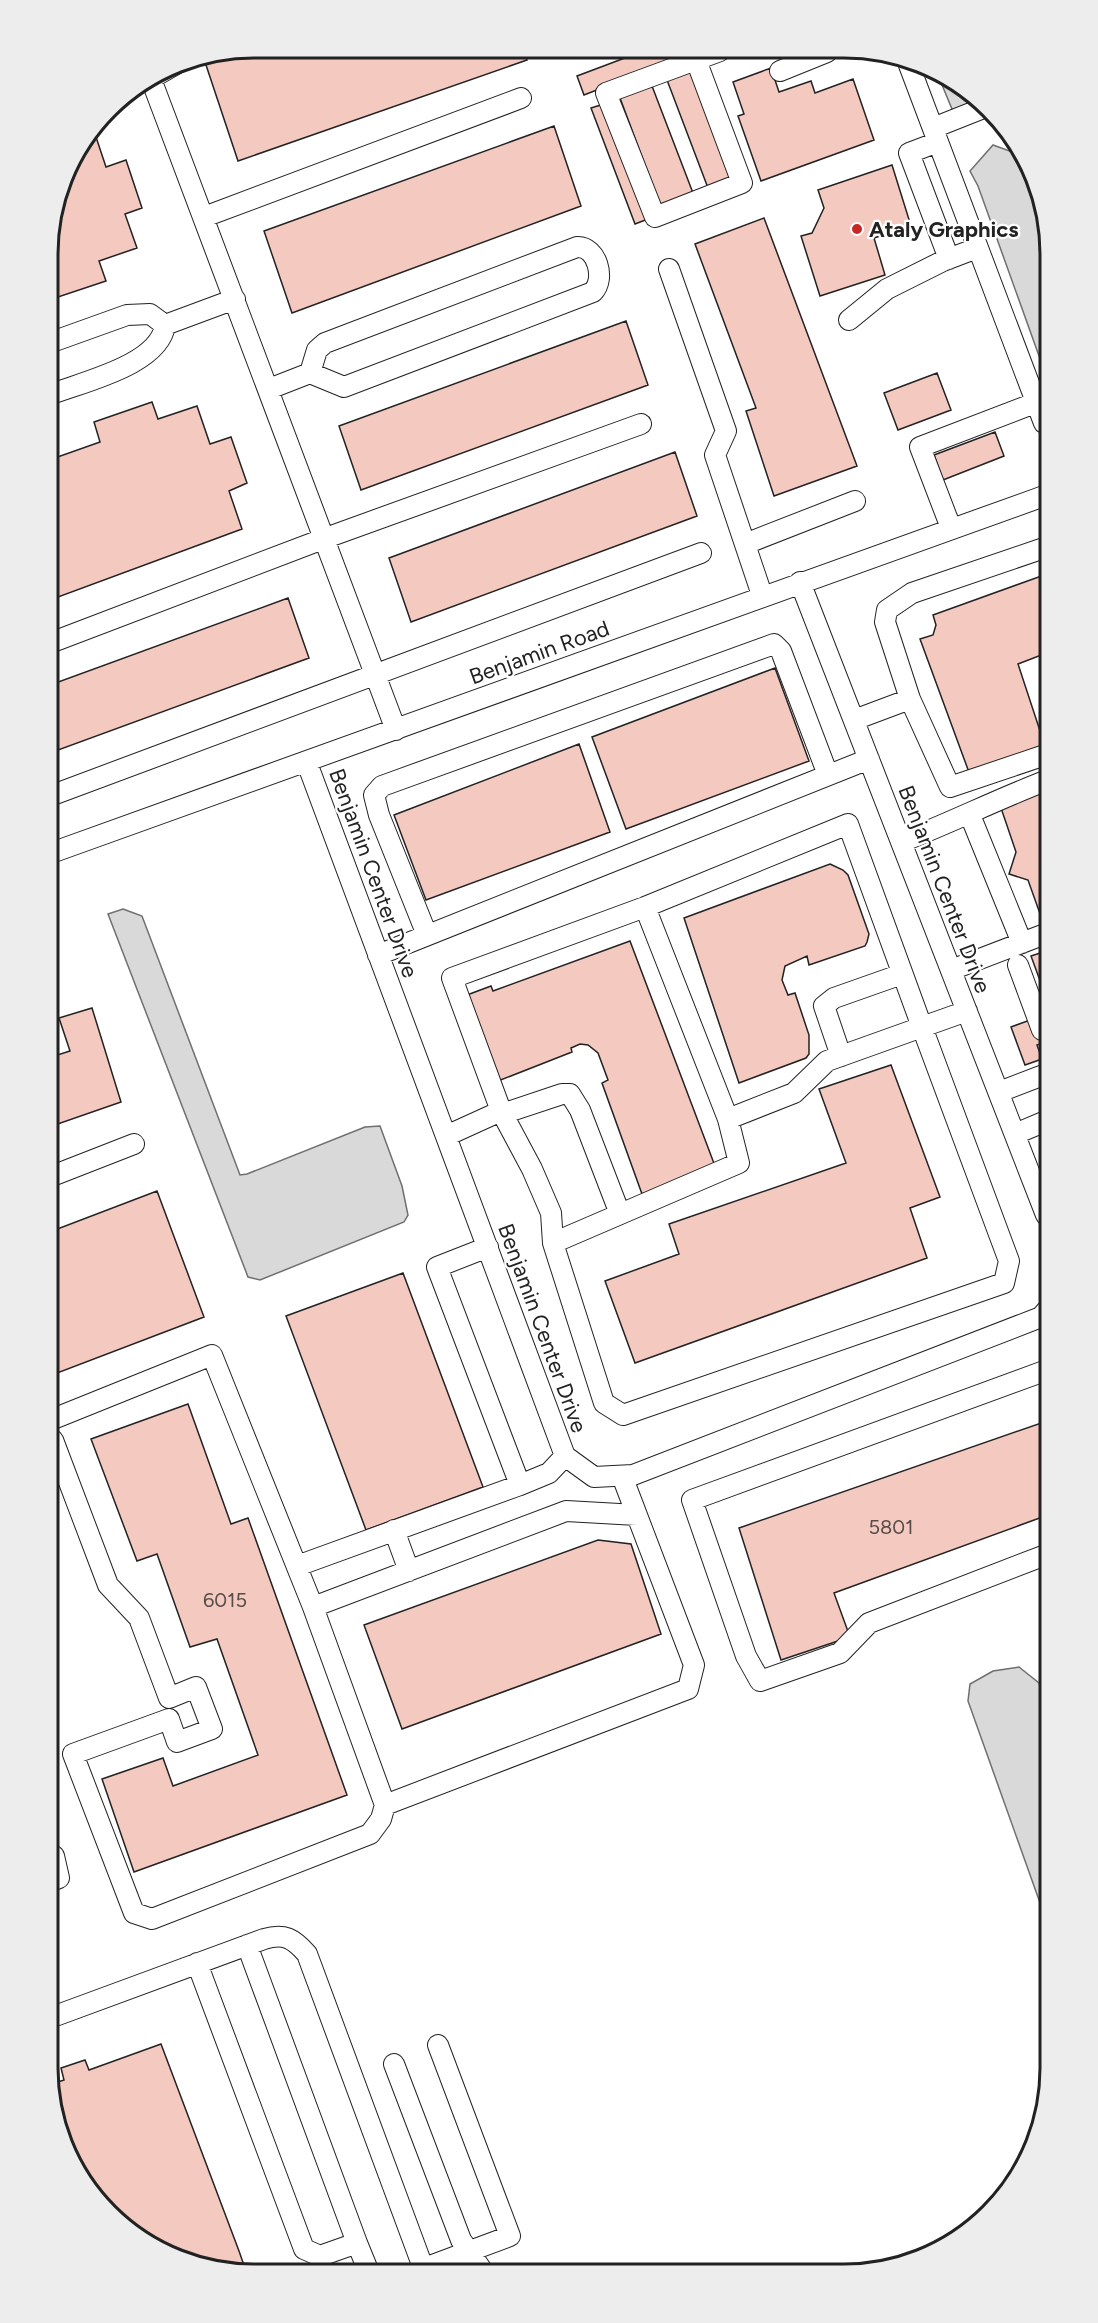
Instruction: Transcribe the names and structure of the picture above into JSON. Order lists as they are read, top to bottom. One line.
{"streets":{"street":["Benjamin Road","Benjamin Center Drive"]},"crossings":[["Benjamin Road","Benjamin Center Drive"]],"places":["Ataly Graphics"],"house_numbers":["5801","6015"]}
